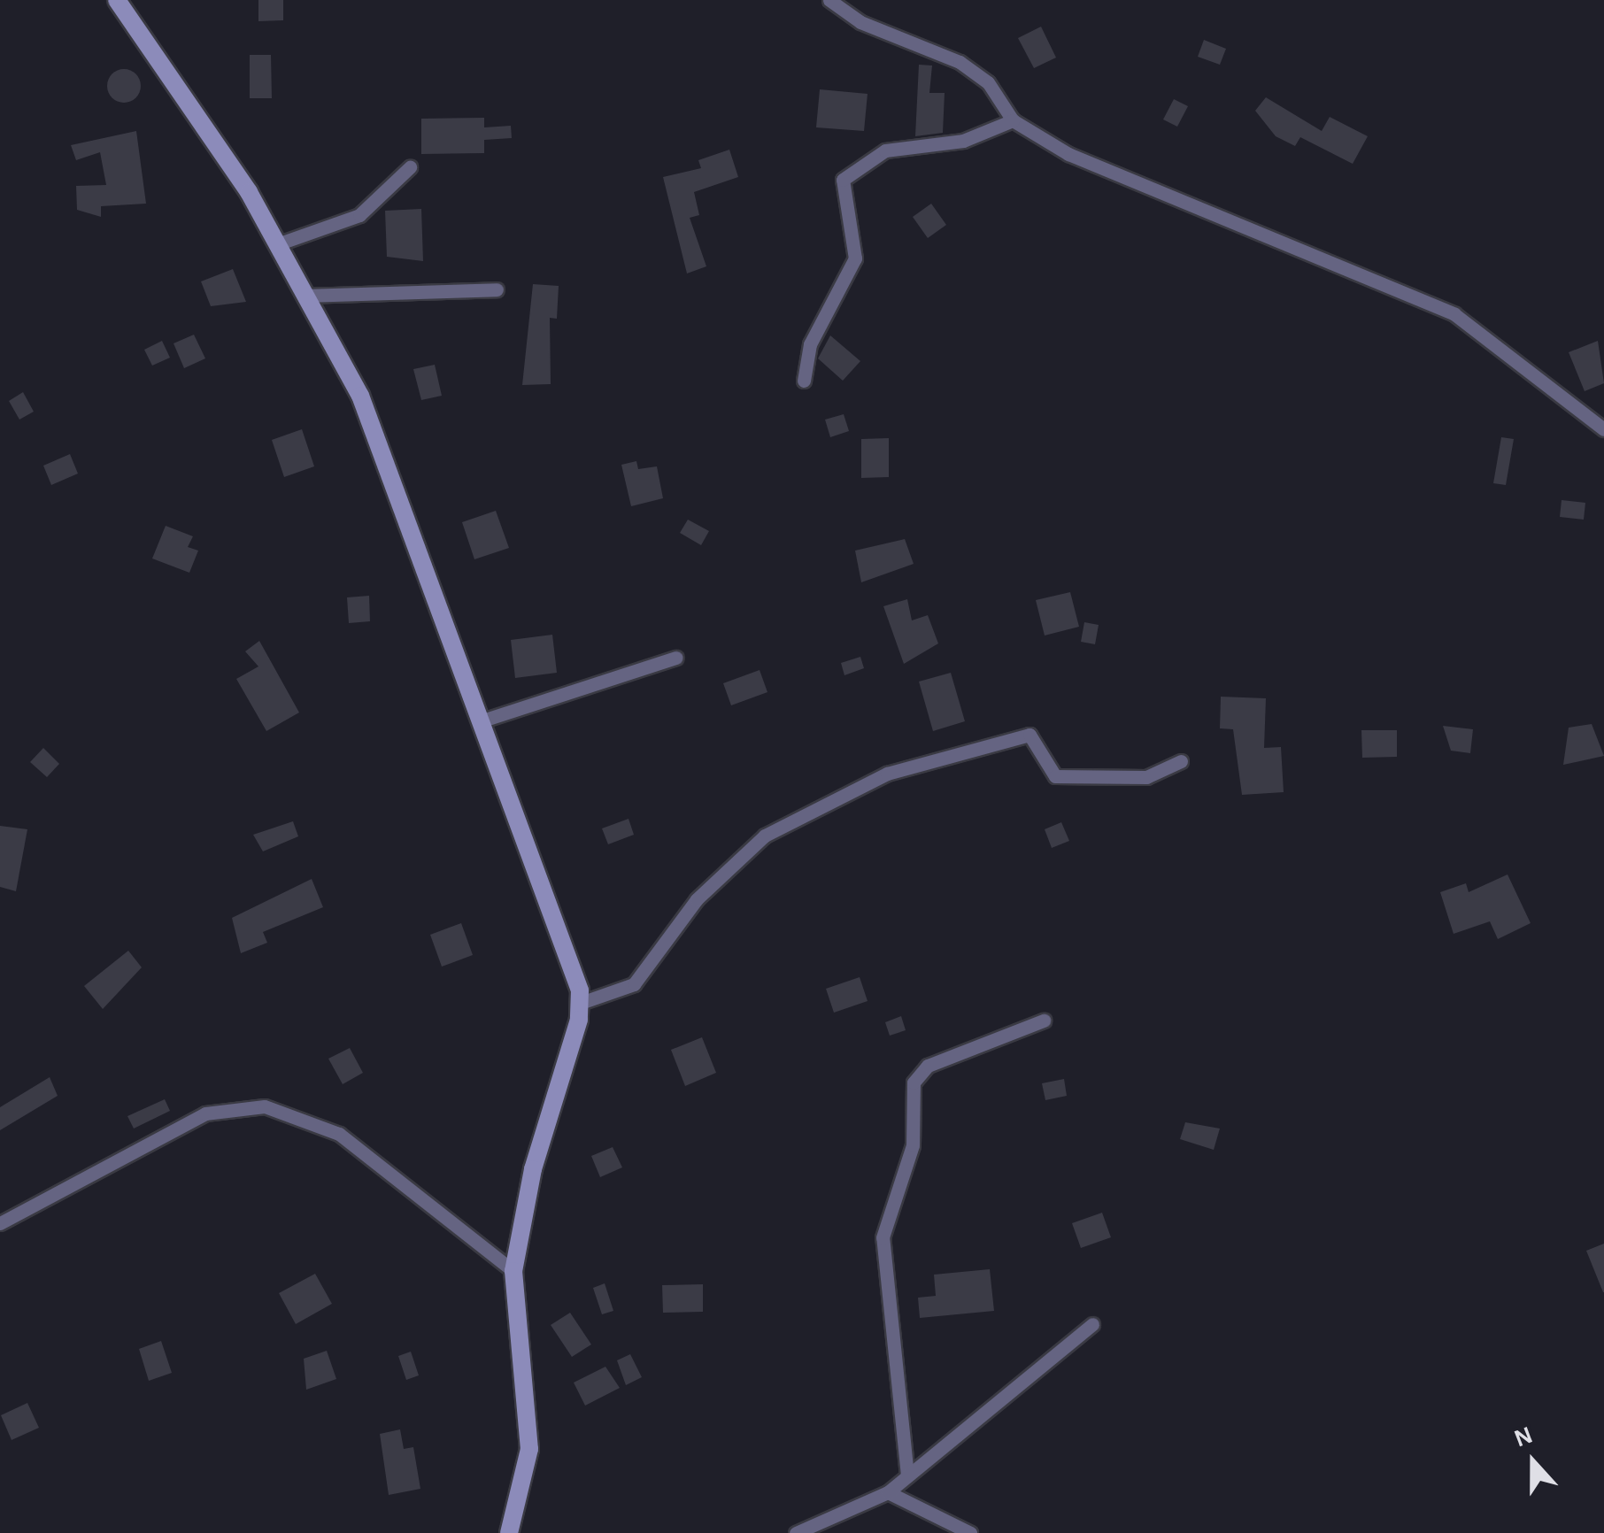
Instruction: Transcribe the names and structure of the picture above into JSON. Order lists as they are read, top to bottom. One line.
{"north":"top"}
